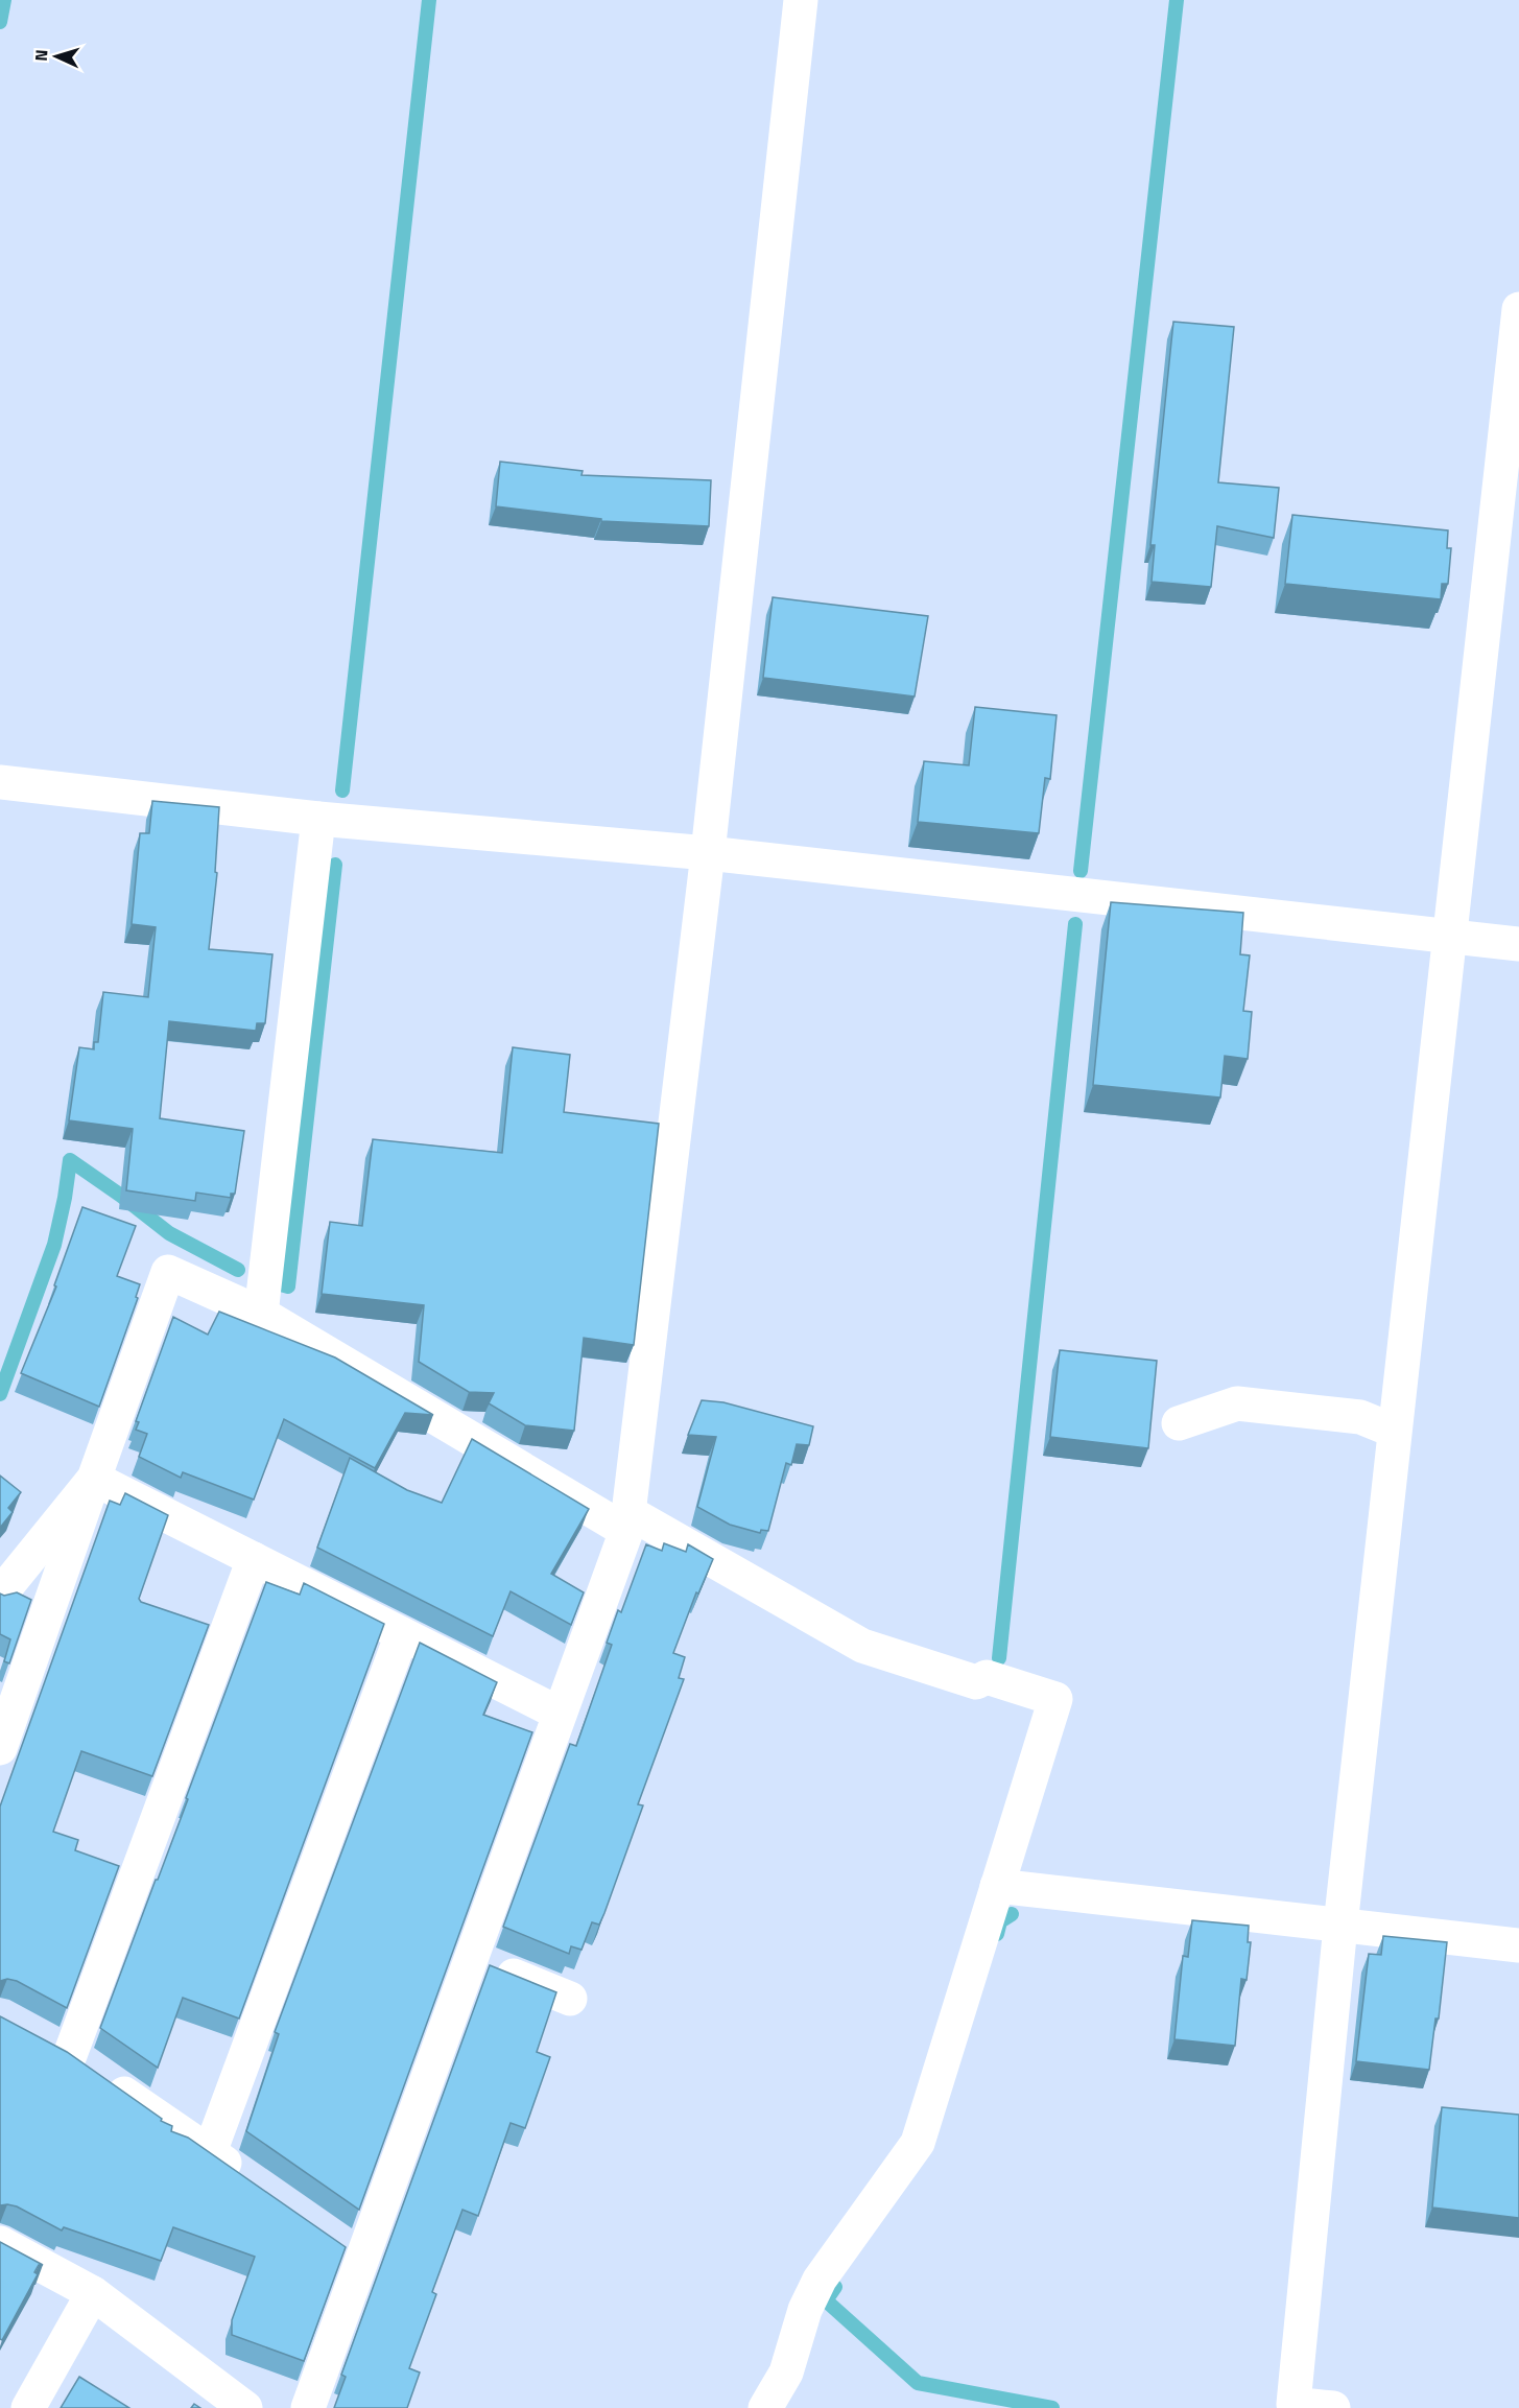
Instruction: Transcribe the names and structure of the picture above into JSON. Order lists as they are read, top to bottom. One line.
{"north":"left"}
